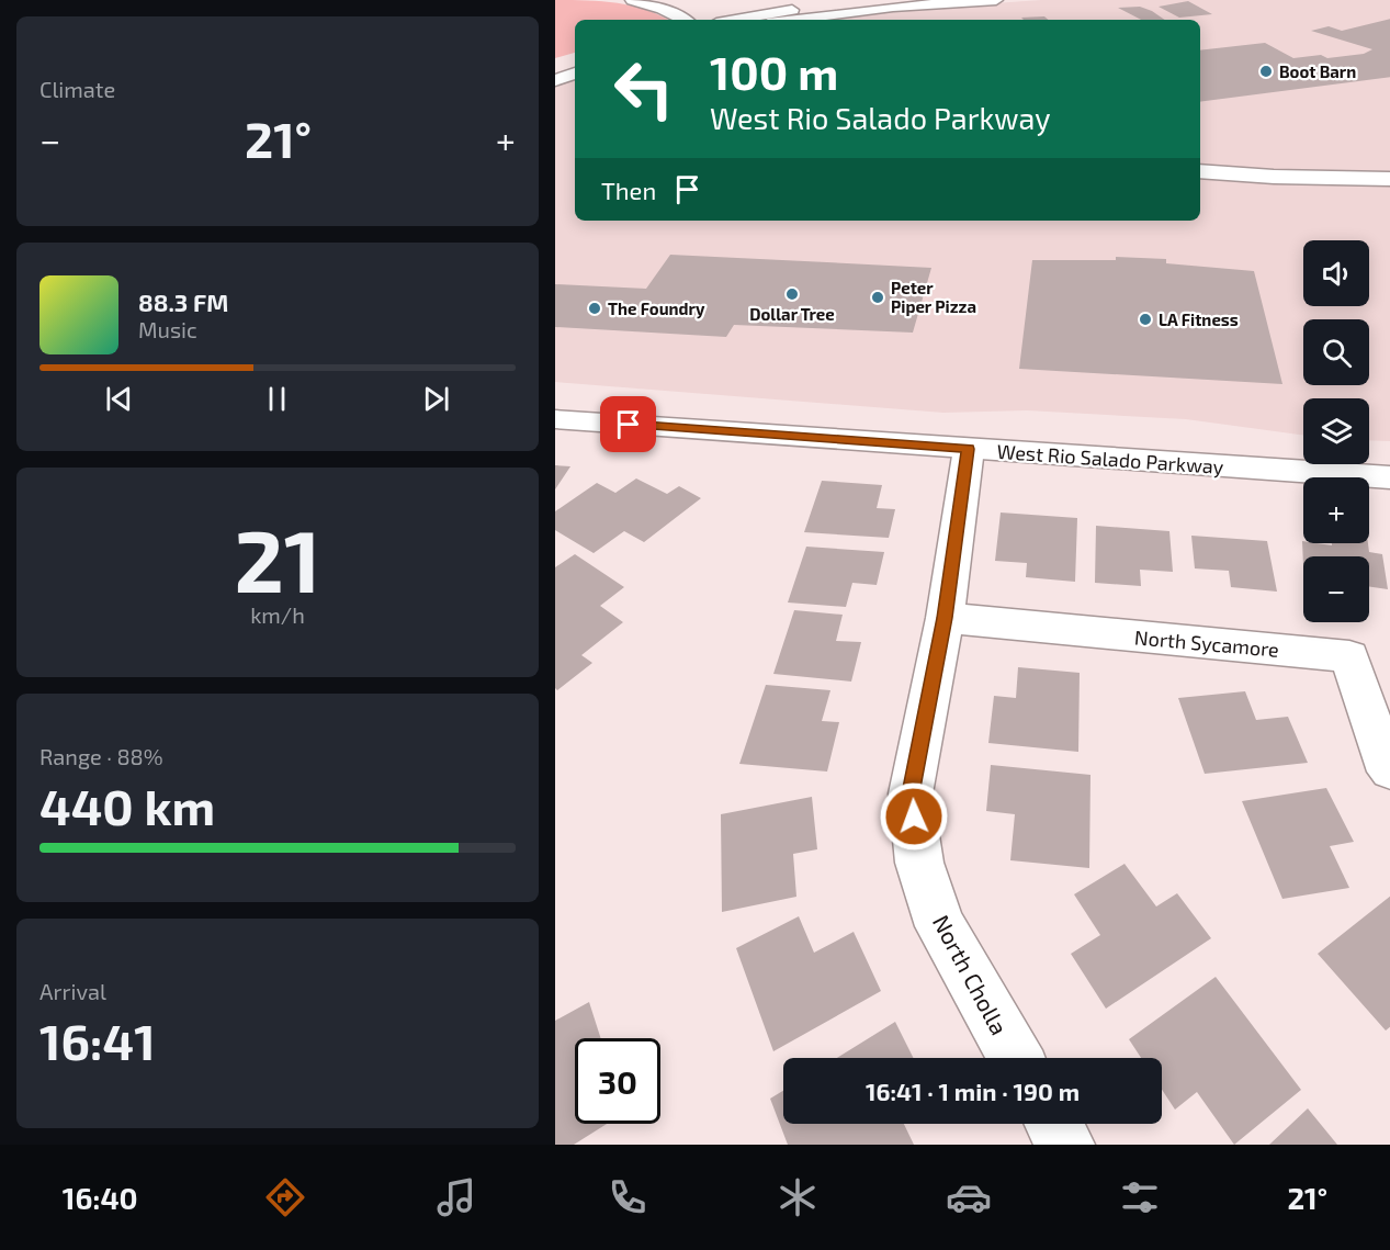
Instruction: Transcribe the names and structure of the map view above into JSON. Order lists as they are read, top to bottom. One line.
{"streets":{"main road":["West Rio Salado Parkway","North Sycamore","North Cholla"]},"crossings":[["West Rio Salado Parkway","North Cholla"],["North Sycamore","North Cholla"]],"places":["Boot Barn","Dollar Tree","Peter Piper Pizza","The Foundry","LA Fitness"],"page":{"tile":["Climate",["21","km/h"],["Range · 88%","440 km"],["Arrival","16:41"]],"turn":["100 m","West Rio Salado Parkway"],"heat":["−","21°","+"],"then":"Then","map_buttons":["+","−"],"song":["88.3 FM","Music"],"limit":"30","trip":"16:41 · 1 min · 190 m","tabs":["16:40","21°"]}}
